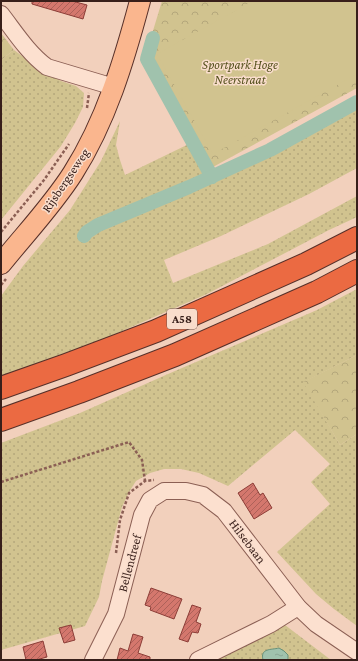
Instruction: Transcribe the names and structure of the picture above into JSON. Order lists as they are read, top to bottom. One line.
{"streets":{"highway":["A58"],"main road":["Rijsbergseweg"],"street":["Hilsebaan","Bellendreef"]},"crossings":[["Hilsebaan","Bellendreef"]],"parks":["Sportpark Hoge Neerstraat"]}
